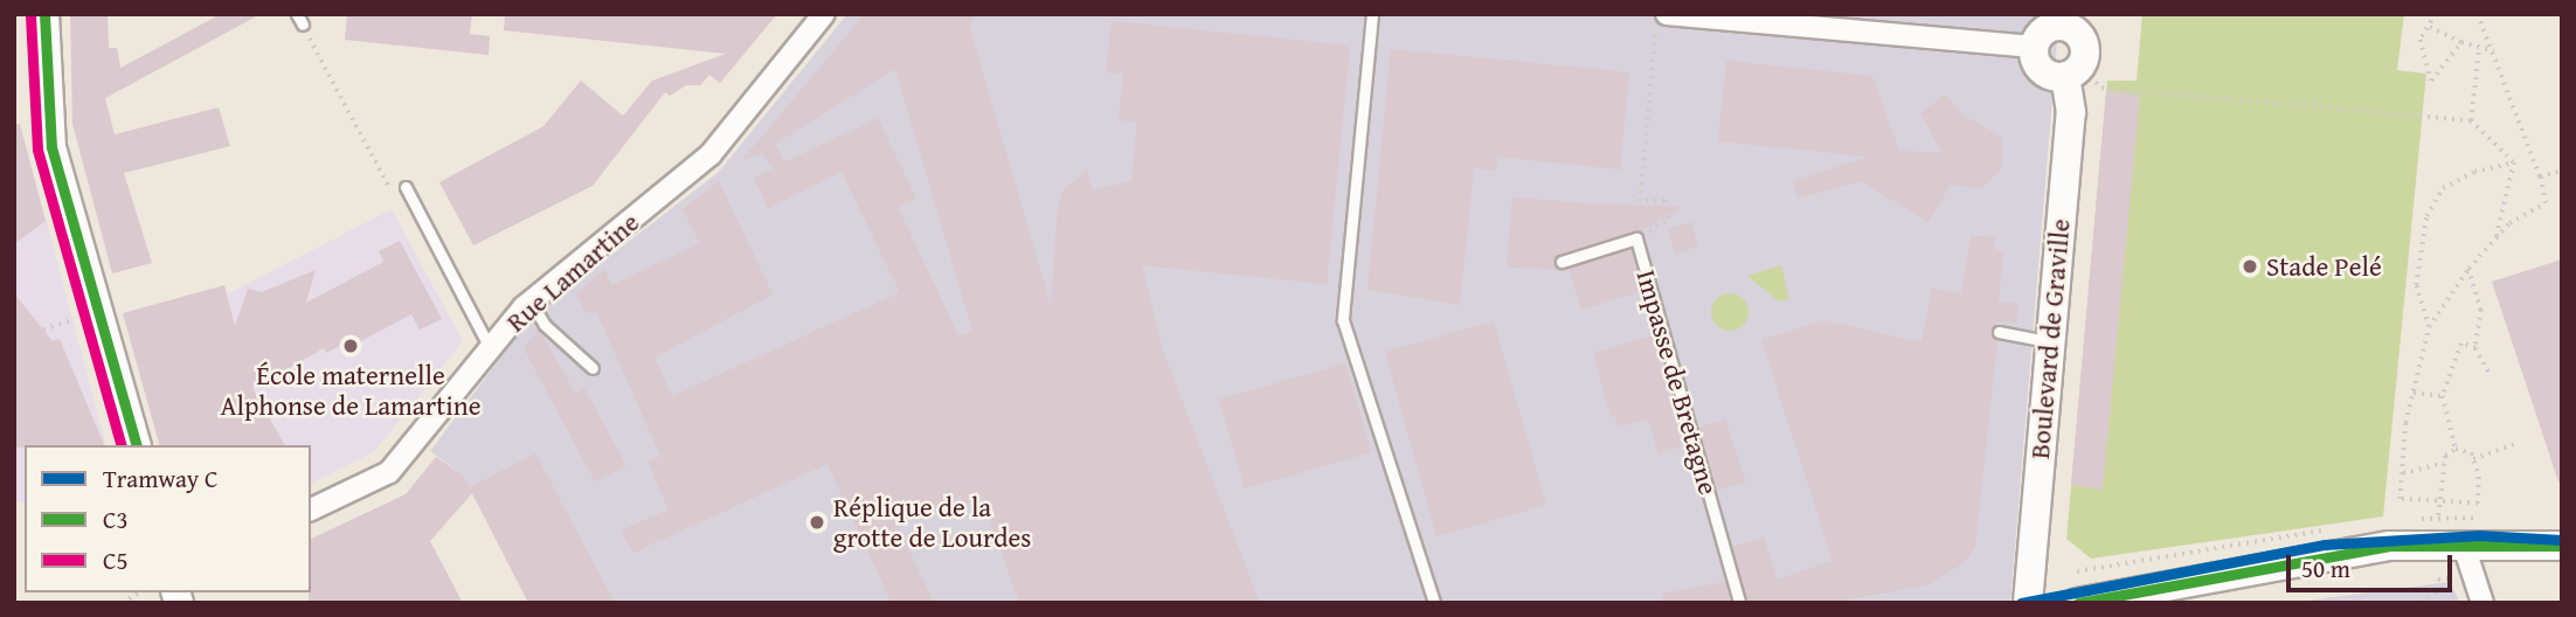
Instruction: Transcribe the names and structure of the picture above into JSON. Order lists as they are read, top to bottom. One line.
{"streets":{"street":["Rue Lamartine","Boulevard de Graville"],"lane":["Impasse de Bretagne"]},"places":["Stade Pelé","École maternelle Alphonse de Lamartine","Réplique de la grotte de Lourdes"],"lines":["transit line C3","transit line C5","tram line C"],"legend":["Tramway C","C3","C5"],"scale_bar":"50 m"}
